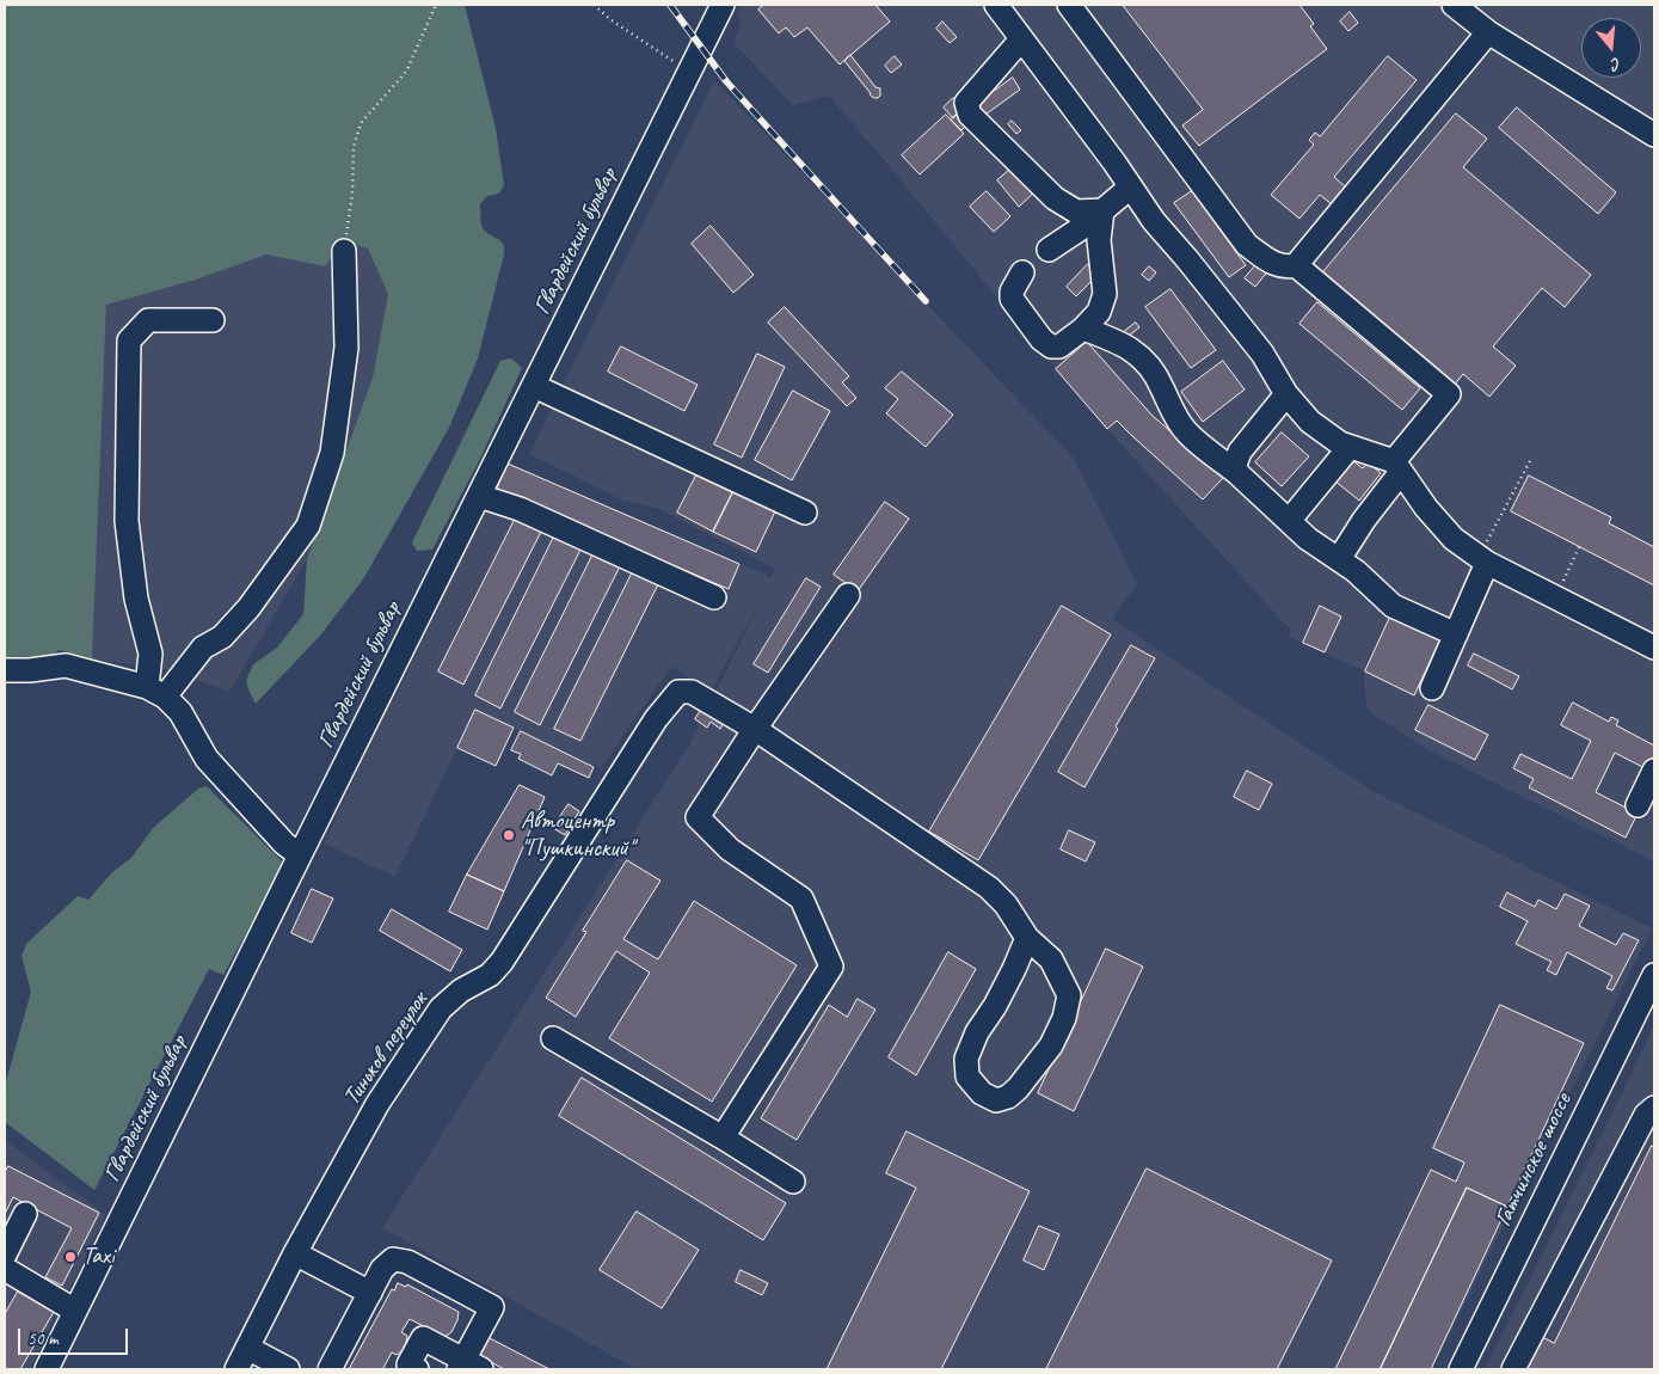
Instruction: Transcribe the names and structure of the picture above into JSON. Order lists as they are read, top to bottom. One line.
{"streets":{"street":["Гвардейский бульвар","Тиньков переулок","Гатчинское шоссе"]},"places":["Автоцентр \"Пушкинский\"","Taxi"],"scale_bar":"50 m","north":"bottom"}
